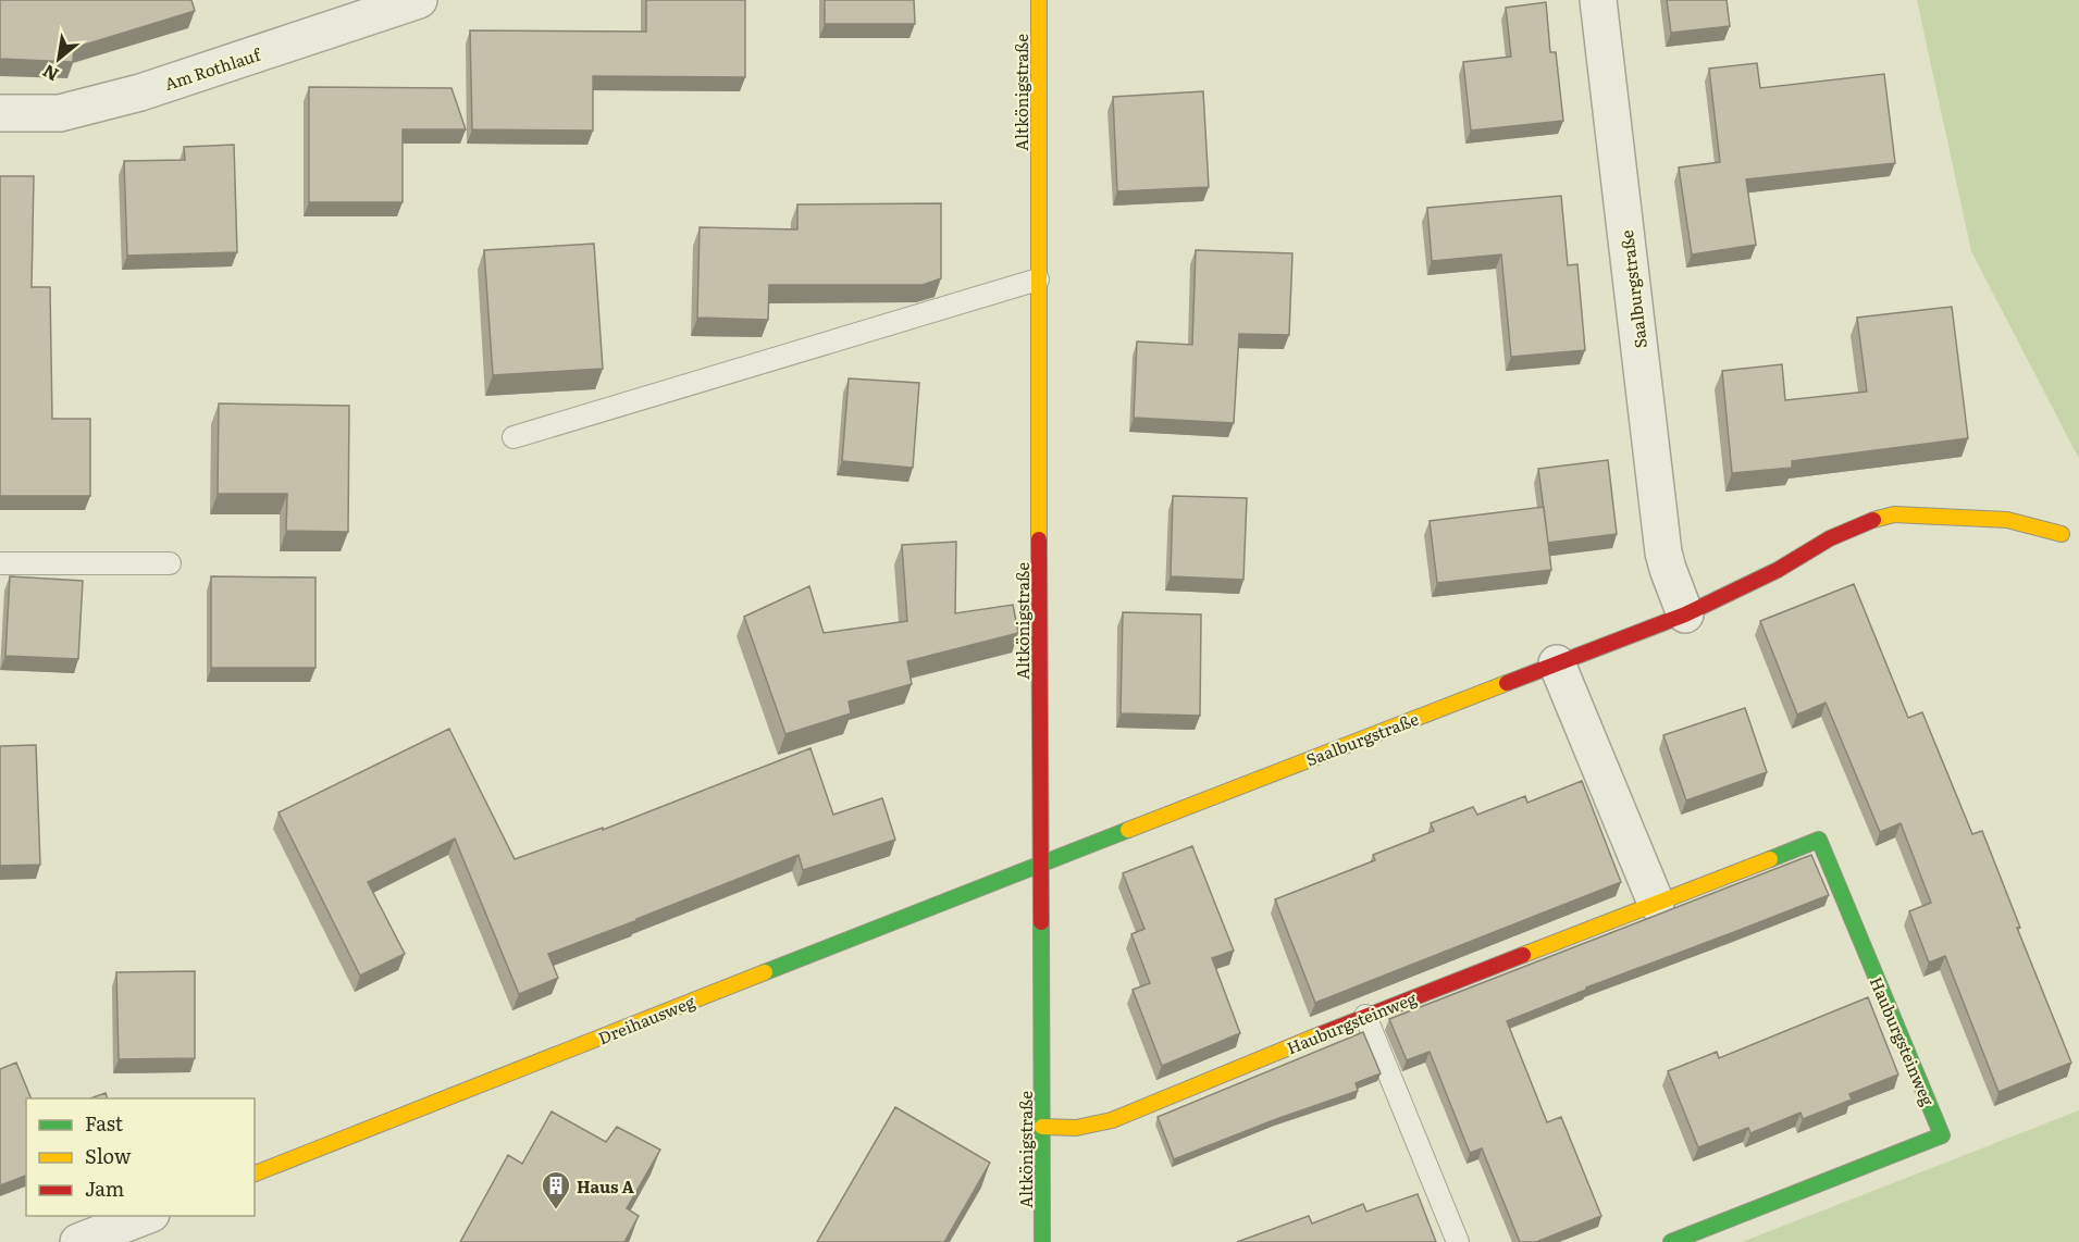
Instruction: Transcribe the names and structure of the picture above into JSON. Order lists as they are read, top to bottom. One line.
{"streets":{"street":["Am Rothlauf","Altkönigstraße","Saalburgstraße","Dreihausweg","Hauburgsteinweg"]},"crossings":[["Altkönigstraße","Saalburgstraße"],["Altkönigstraße","Dreihausweg"],["Altkönigstraße","Hauburgsteinweg"],["Saalburgstraße","Dreihausweg"]],"places":{"building":["Haus A"]},"legend":["Fast","Slow","Jam"],"north":"bottom left"}
